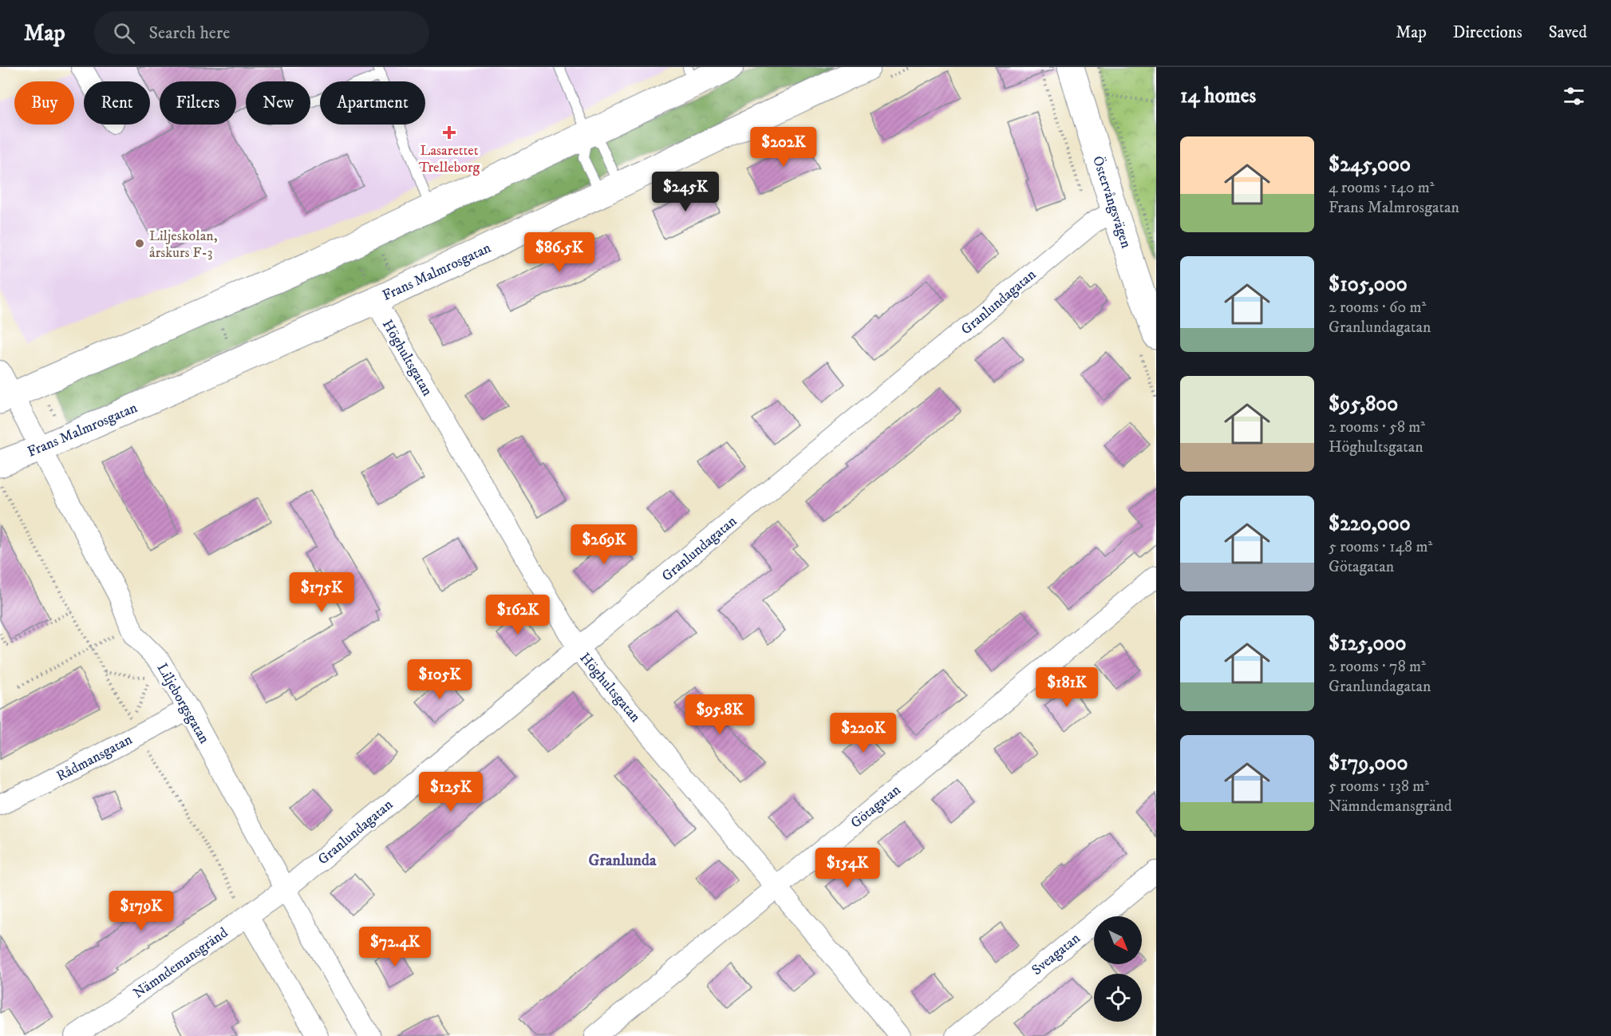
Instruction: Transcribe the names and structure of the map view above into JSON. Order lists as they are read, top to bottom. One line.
{"streets":{"street":["Östervångsvägen","Frans Malmrosgatan","Granlundagatan","Höghultsgatan","Liljeborgsgatan","Rådmansgatan","Götagatan","Sveagatan","Nämndemansgränd"]},"crossings":[["Östervångsvägen","Granlundagatan"],["Frans Malmrosgatan","Höghultsgatan"],["Frans Malmrosgatan","Liljeborgsgatan"],["Granlundagatan","Höghultsgatan"],["Granlundagatan","Liljeborgsgatan"],["Granlundagatan","Nämndemansgränd"],["Höghultsgatan","Götagatan"],["Liljeborgsgatan","Rådmansgatan"],["Liljeborgsgatan","Nämndemansgränd"]],"districts":["Granlunda"],"places":{"health":["Lasarettet Trelleborg"],"other":["Liljeskolan, årskurs F-3"]},"north":"bottom right","page":{"header":"Map","search":"Search here","nav":["Map","Directions","Saved"],"heading":"14 homes","chip":["Buy","Rent","Filters","New","Apartment"],"list":[{"name":"$245,000","note":"4 rooms · 140 m² · Frans Malmrosgatan"},{"name":"$105,000","note":"2 rooms · 60 m² · Granlundagatan"},{"name":"$95,800","note":"2 rooms · 58 m² · Höghultsgatan"},{"name":"$220,000","note":"5 rooms · 148 m² · Götagatan"},{"name":"$125,000","note":"2 rooms · 78 m² · Granlundagatan"},{"name":"$179,000","note":"5 rooms · 138 m² · Nämndemansgränd"}],"price":["$202K","$245K","$86.5K","$269K","$175K","$162K","$105K","$181K","$95.8K","$220K","$125K","$154K","$179K","$72.4K"]}}
